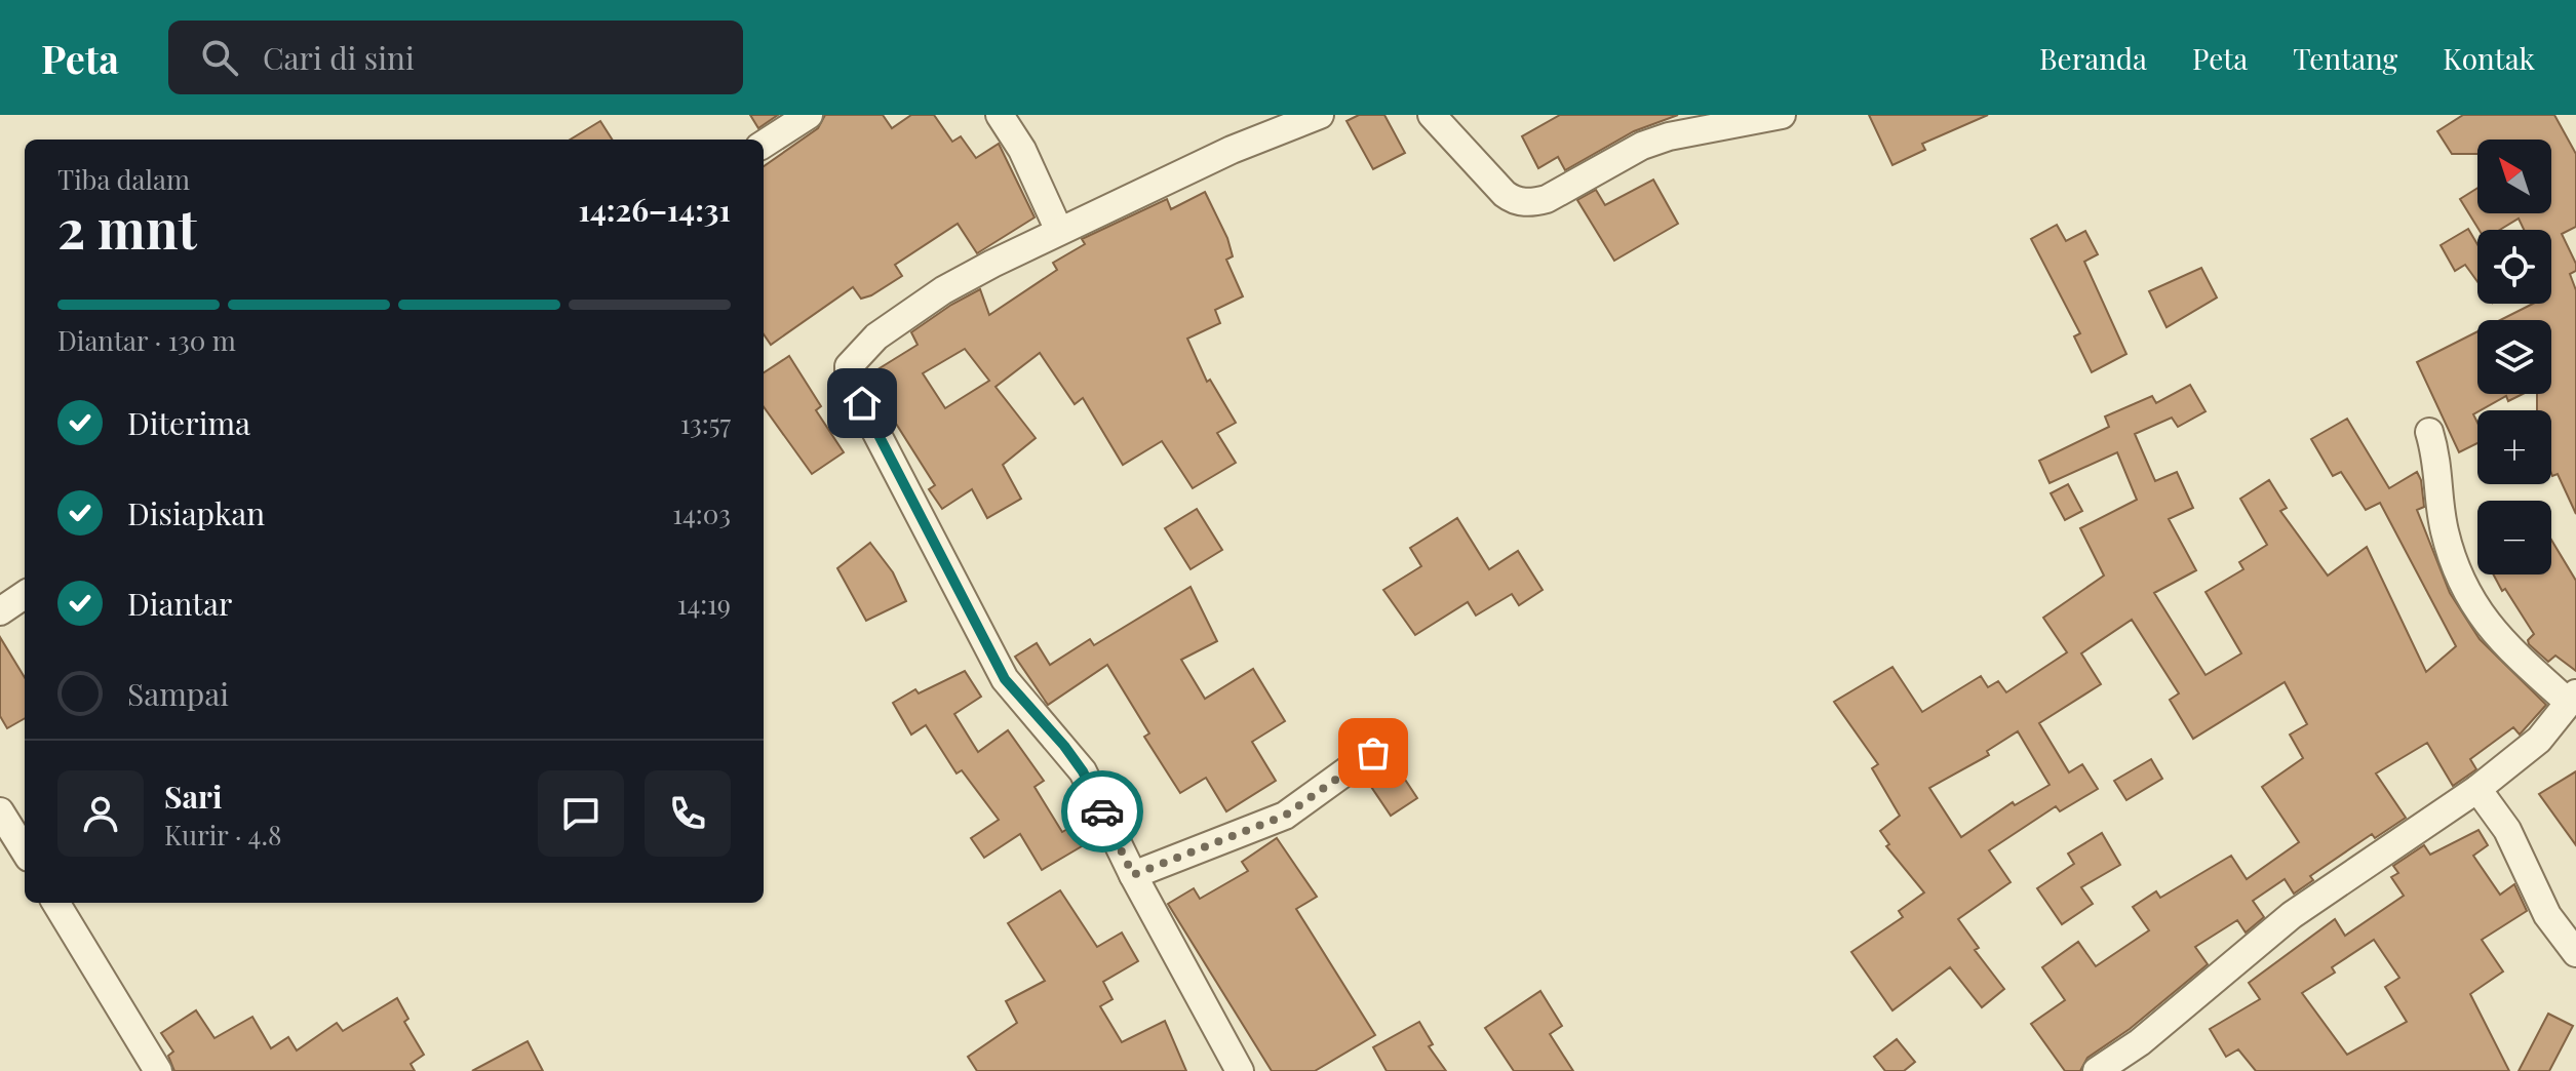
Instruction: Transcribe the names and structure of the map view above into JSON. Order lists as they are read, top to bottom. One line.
{"north":"top left","page":{"header":"Peta","search":"Cari di sini","nav":["Beranda","Peta","Tentang","Kontak"],"map_buttons":["+","−"],"heading":["2 mnt","Tiba dalam","14:26–14:31"],"panel":["Sari","Kurir · 4.8"],"bar":"Diantar · 130 m","list":[["Diterima","13:57"],["Disiapkan","14:03"],["Diantar","14:19"],"Sampai"]}}
